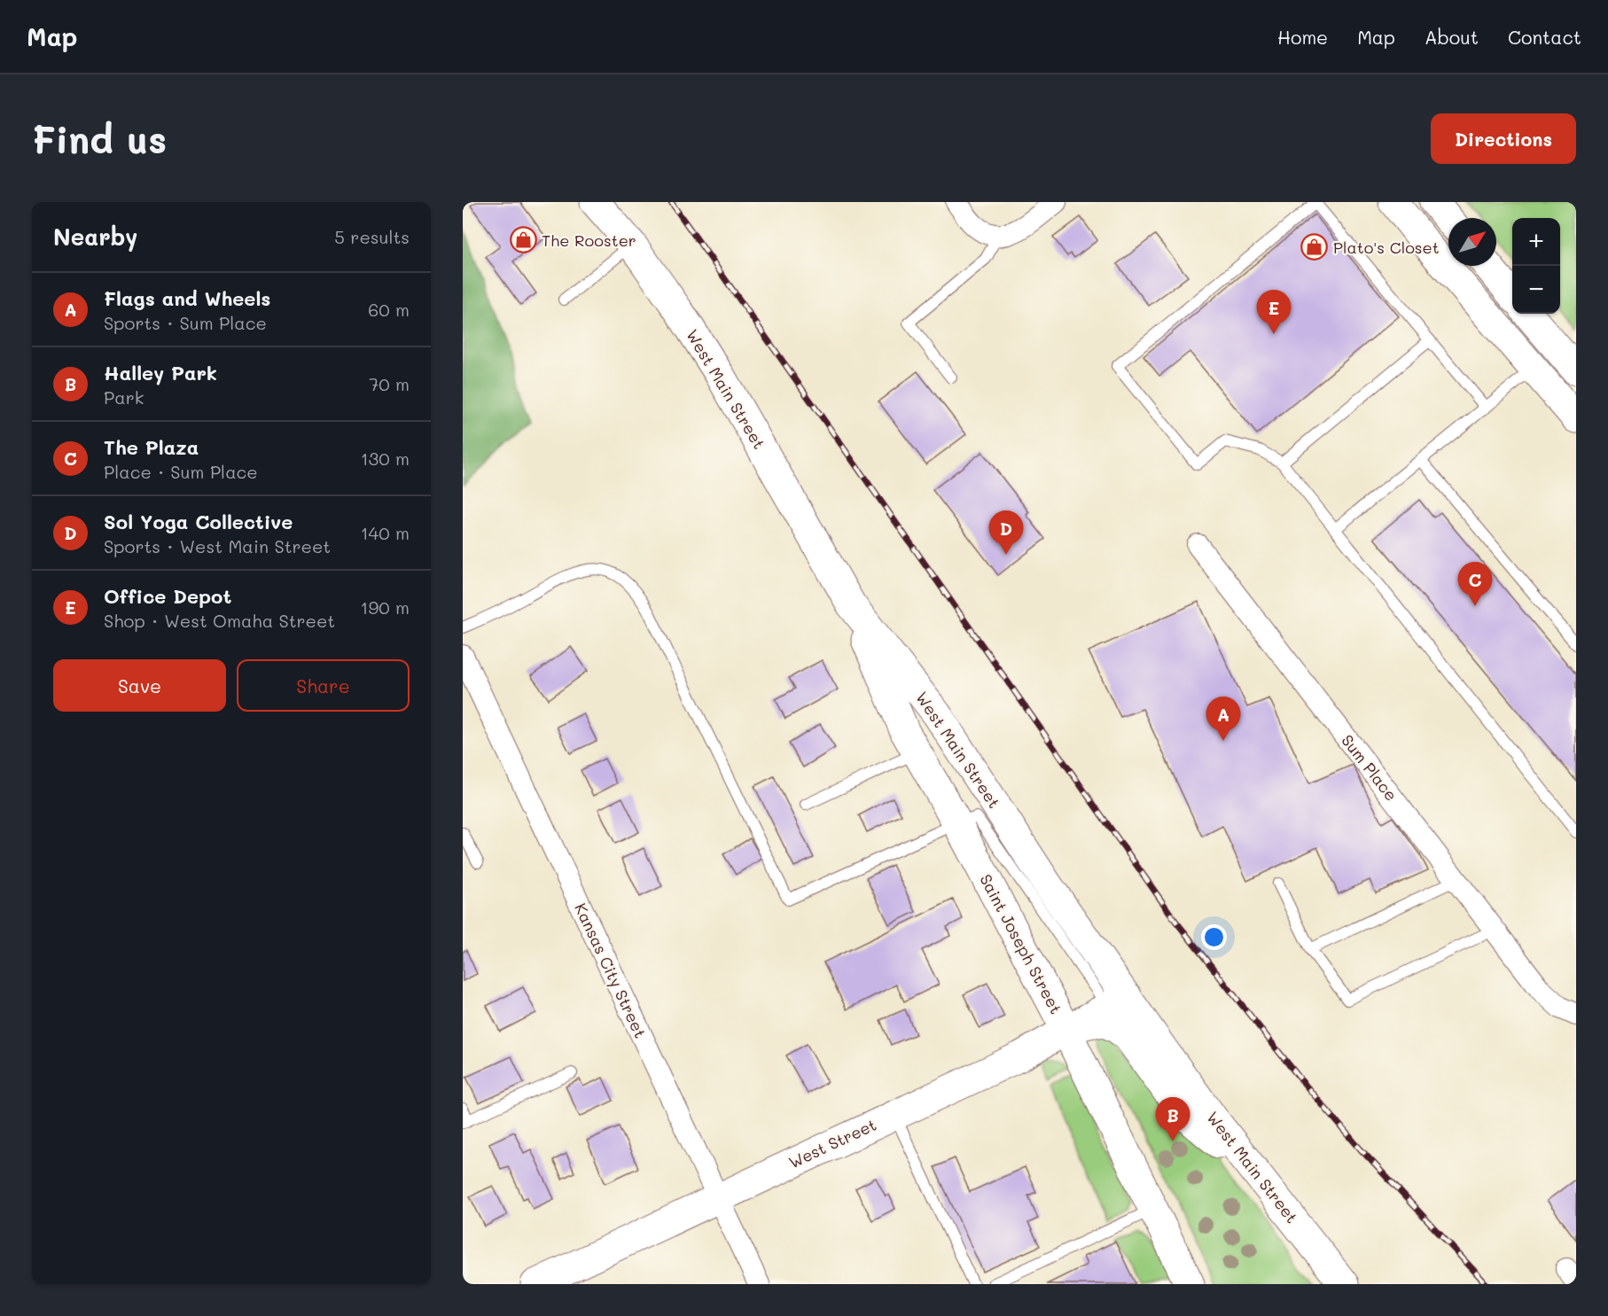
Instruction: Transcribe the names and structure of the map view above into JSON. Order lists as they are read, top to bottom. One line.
{"streets":{"main road":["West Main Street","Saint Joseph Street","West Street"],"street":["Sum Place","Kansas City Street"]},"crossings":[["West Main Street","Saint Joseph Street"],["West Main Street","West Street"],["Saint Joseph Street","West Street"],["Kansas City Street","West Street"]],"places":{"shop":["The Rooster","Plato's Closet"]},"north":"top right","page":{"header":"Map","nav":["Home","Map","About","Contact"],"buttons":["Directions",["Save","Share"]],"title":"Find us","heading":["Nearby","5 results"],"map_buttons":["+","−"],"list":[{"mark":"A","name":"Flags and Wheels","note":"Sports · Sum Place","value":"60 m"},{"mark":"B","name":"Halley Park","note":"Park","value":"70 m"},{"mark":"C","name":"The Plaza","note":"Place · Sum Place","value":"130 m"},{"mark":"D","name":"Sol Yoga Collective","note":"Sports · West Main Street","value":"140 m"},{"mark":"E","name":"Office Depot","note":"Shop · West Omaha Street","value":"190 m"}],"pins":["E","D","C","A","B"]}}
